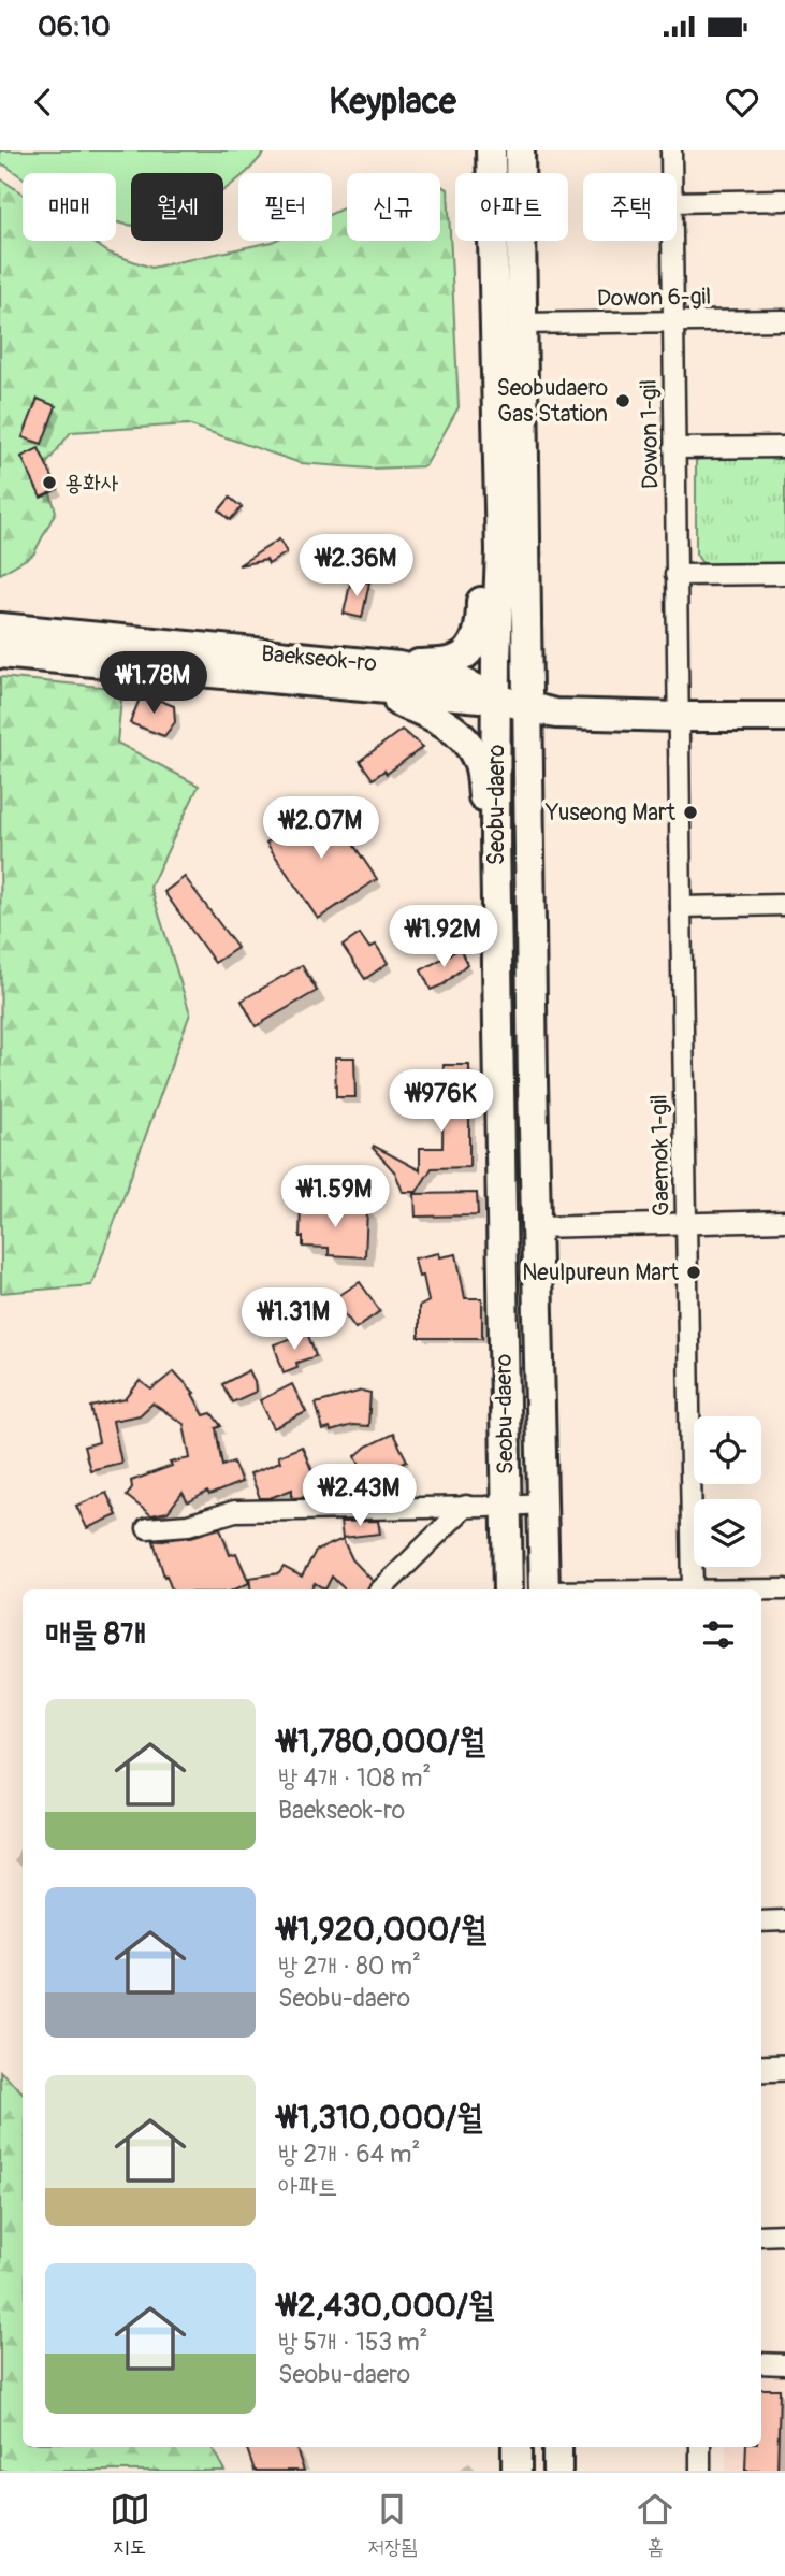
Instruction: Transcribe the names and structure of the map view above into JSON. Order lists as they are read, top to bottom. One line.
{"streets":{"main road":["Baekseok-ro","Seobu-daero"],"street":["Dowon 6-gil","Dowon 1-gil","Gaemok 1-gil"]},"crossings":[["Dowon 6-gil","Dowon 1-gil"],["Dowon 6-gil","Seobu-daero"],["Dowon 1-gil","Baekseok-ro"],["Dowon 1-gil","Gaemok 1-gil"],["Baekseok-ro","Seobu-daero"],["Baekseok-ro","Gaemok 1-gil"]],"places":["Seobudaero Gas Station","용화사","Yuseong Mart","Neulpureun Mart"],"page":{"status":"06:10","header":"Keyplace","chip":["매매","월세","필터","신규","아파트","주택"],"price":["₩2.36M","₩1.78M","₩2.07M","₩1.92M","₩976K","₩1.59M","₩1.31M","₩2.43M"],"heading":"매물 8개","list":[{"name":"₩1,780,000/월","note":"방 4개 · 108 m² · Baekseok-ro"},{"name":"₩1,920,000/월","note":"방 2개 · 80 m² · Seobu-daero"},{"name":"₩1,310,000/월","note":"방 2개 · 64 m² · 아파트"},{"name":"₩2,430,000/월","note":"방 5개 · 153 m² · Seobu-daero"}],"tabs":["지도","저장됨","홈"]}}
